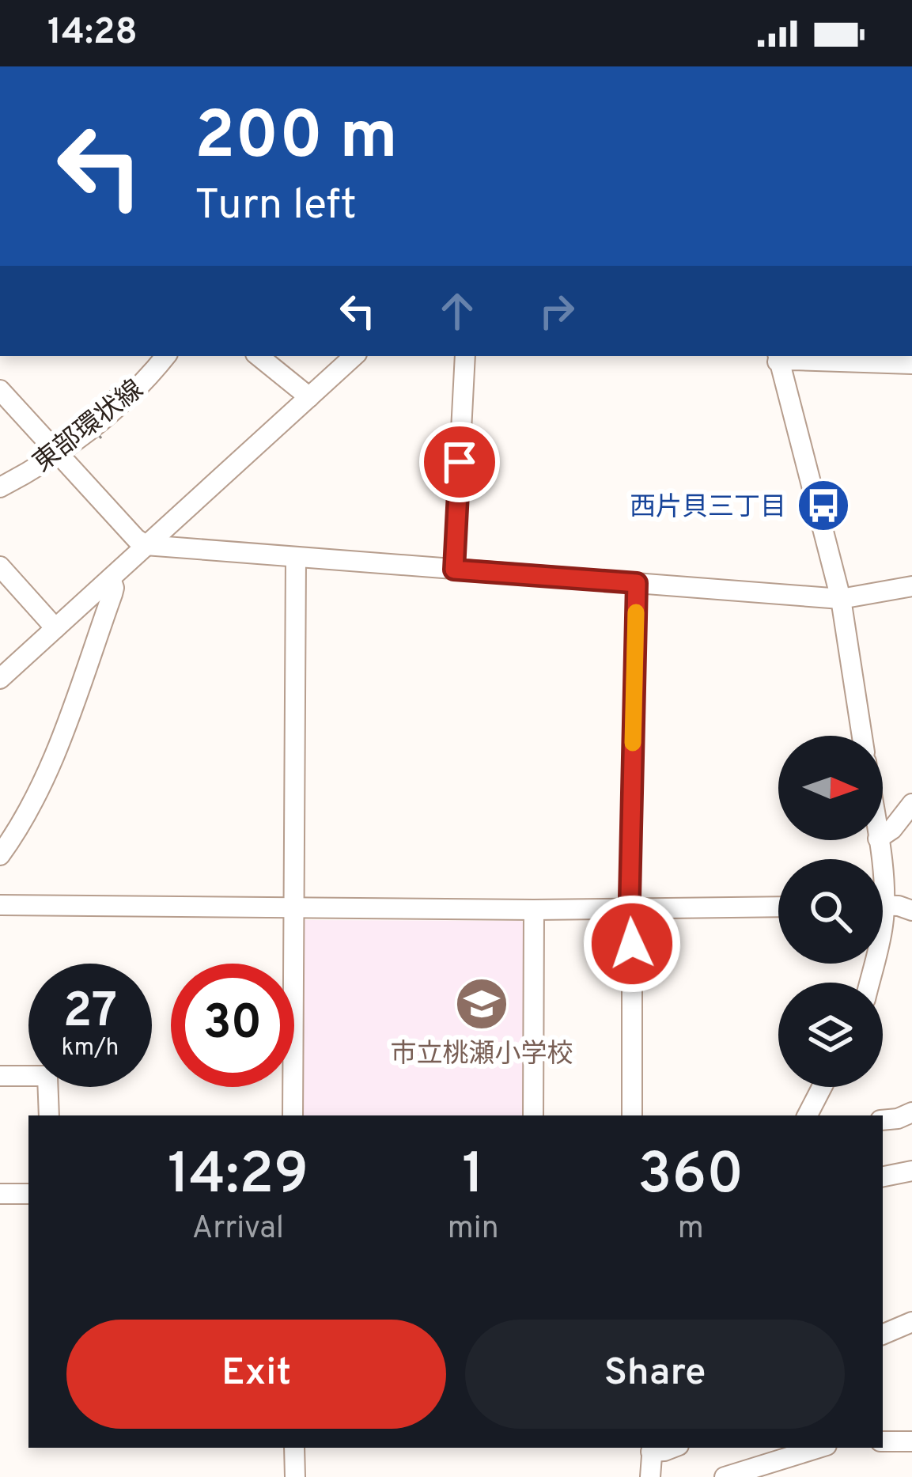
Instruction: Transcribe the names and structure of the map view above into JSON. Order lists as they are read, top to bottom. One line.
{"streets":{"street":["東部環状線"]},"places":{"bus stop":["西片貝三丁目"],"school or university":["市立桃瀬小学校"]},"north":"right","page":{"status":"14:28","turn":["200 m","Turn left"],"speed":"27 km/h","limit":"30","eta":["14:29","Arrival","1","min","360","m"],"buttons":["Exit","Share"]}}
